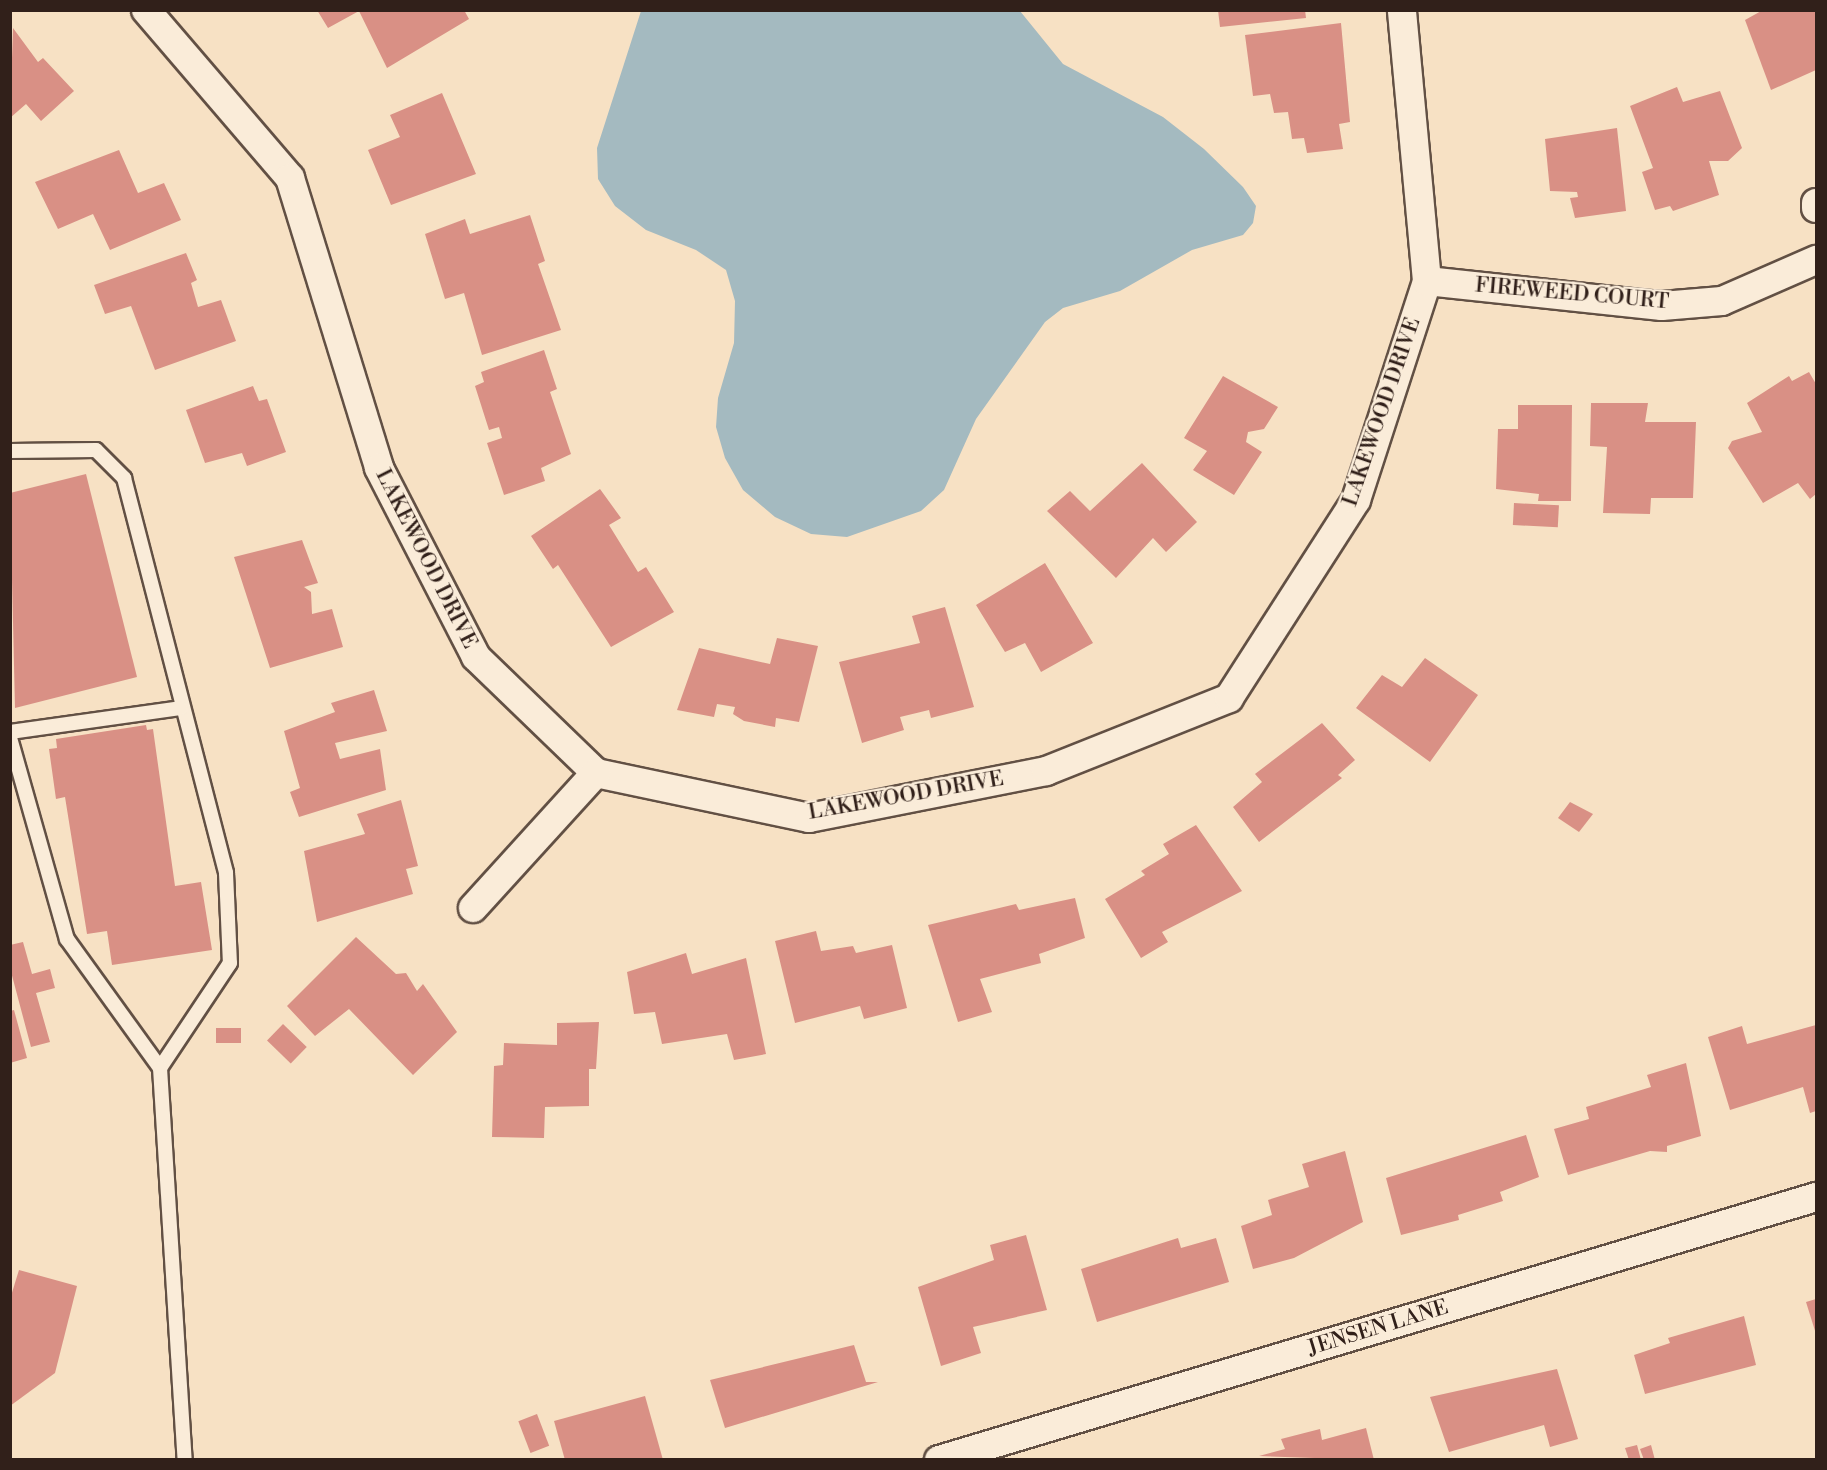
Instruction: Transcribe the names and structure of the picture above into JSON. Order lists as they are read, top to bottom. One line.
{"streets":{"street":["FIREWEED COURT","LAKEWOOD DRIVE","JENSEN LANE"]},"crossings":[["FIREWEED COURT","LAKEWOOD DRIVE"]]}
